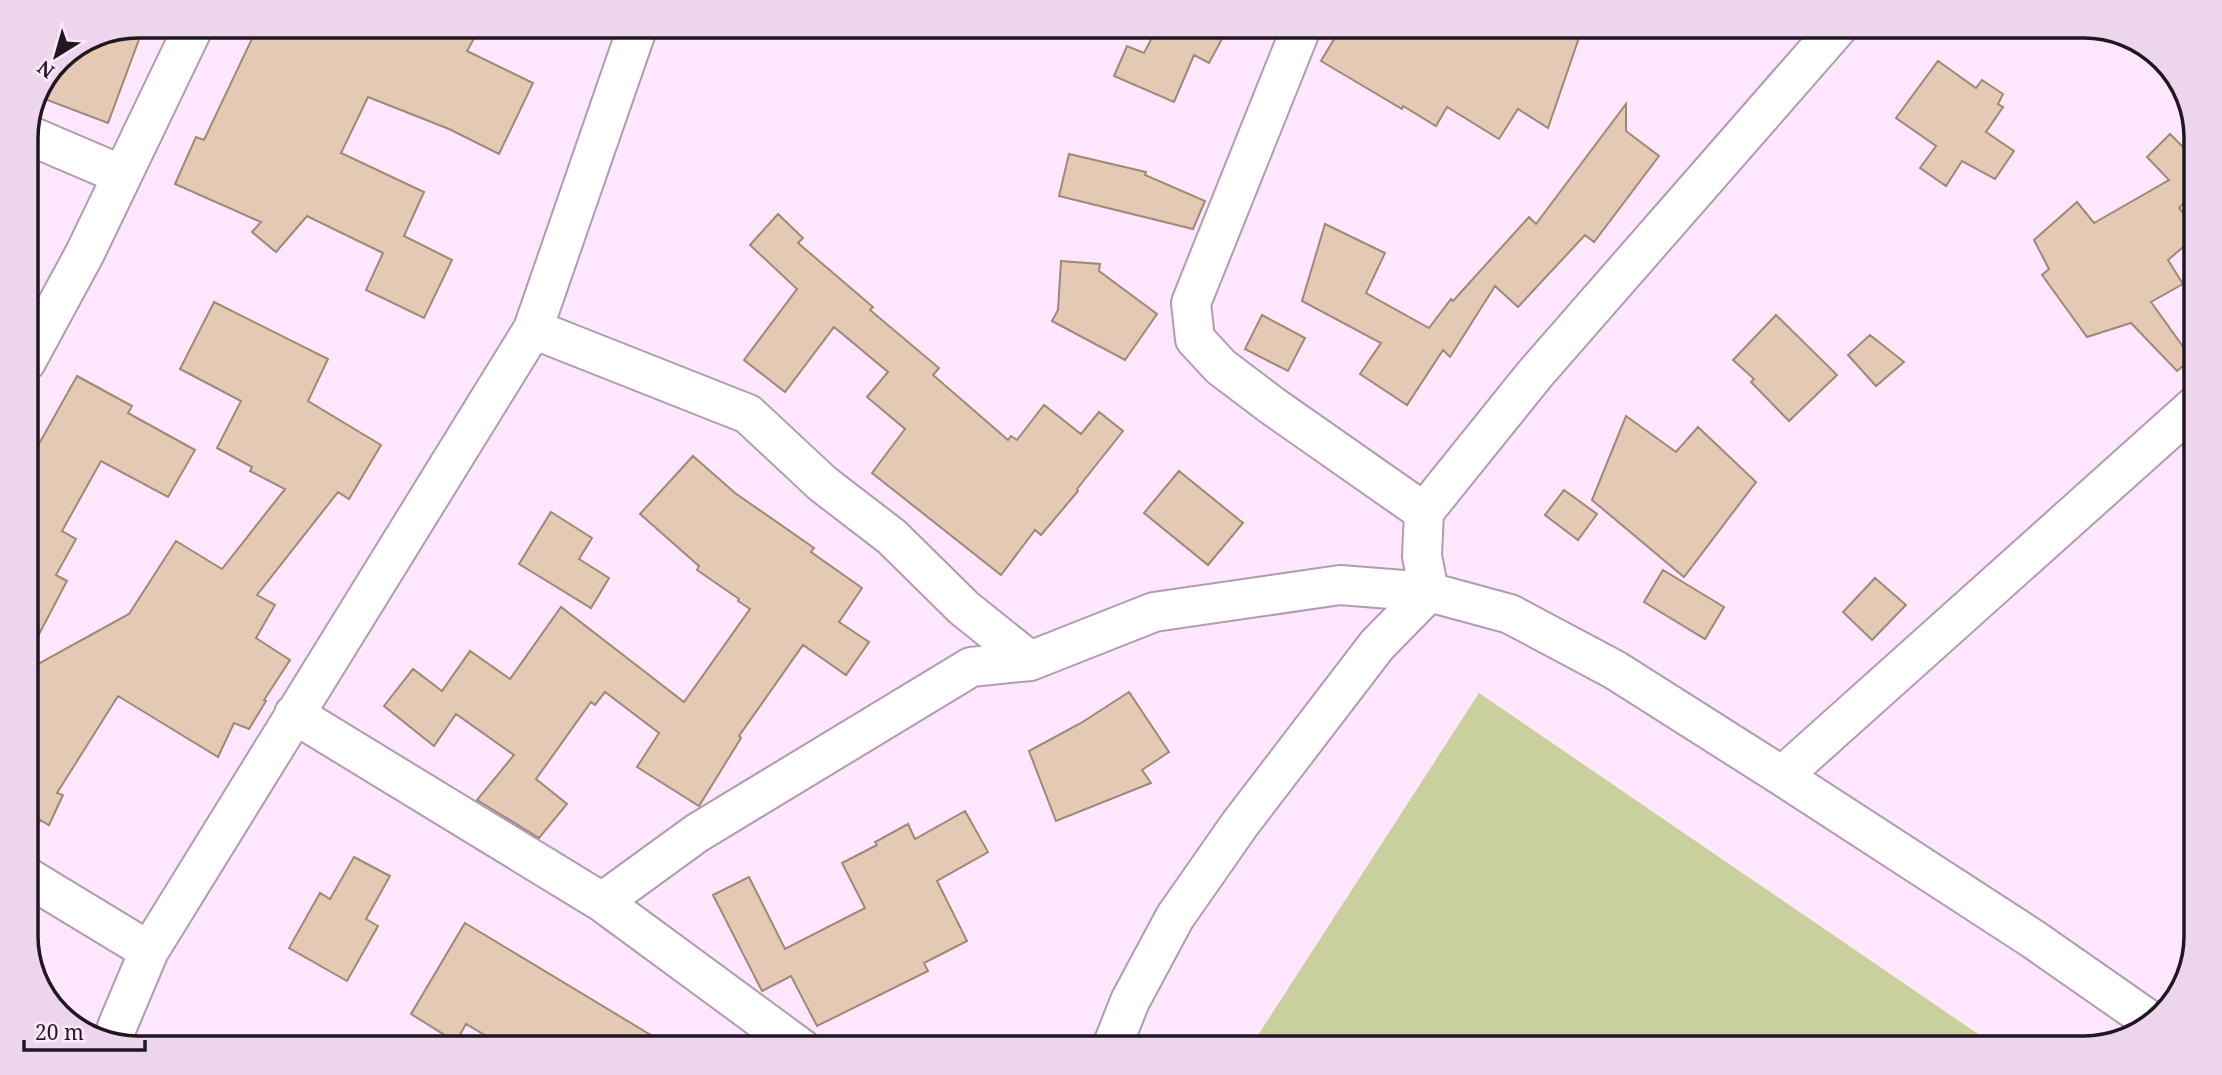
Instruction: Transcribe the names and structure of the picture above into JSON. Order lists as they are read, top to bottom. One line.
{"scale_bar":"20 m","north":"bottom left"}
